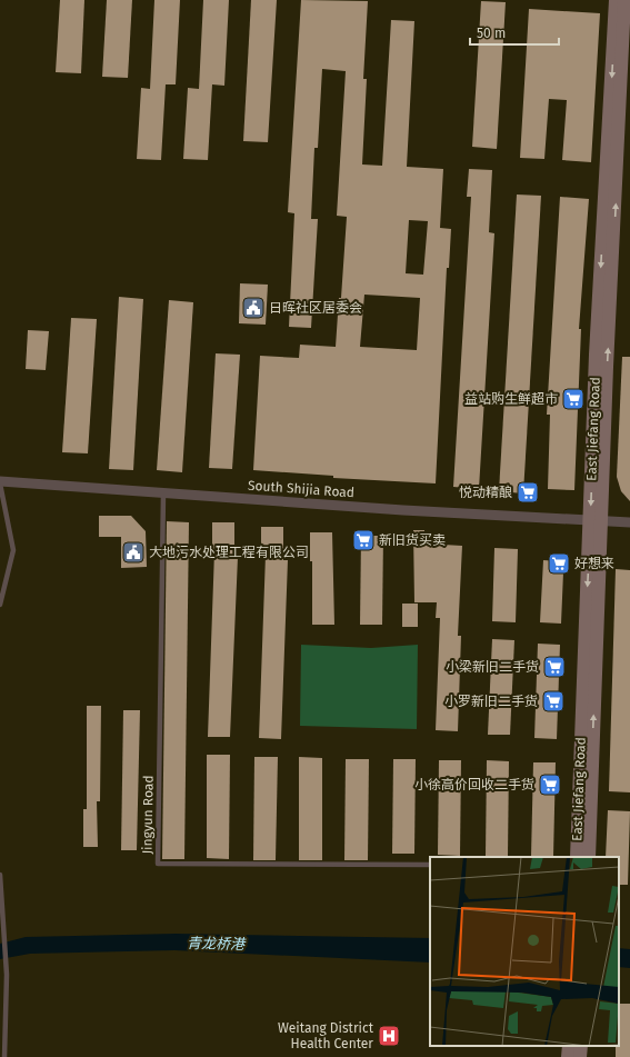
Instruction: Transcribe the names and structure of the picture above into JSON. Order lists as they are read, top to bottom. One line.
{"streets":{"main road":["East Jiefang Road"],"street":["South Shijia Road"],"lane":["Jingyun Road"]},"crossings":[["East Jiefang Road","South Shijia Road"],["South Shijia Road","Jingyun Road"]],"water":["青龙桥港"],"places":{"public building":["日晖社区居委会","大地污水处理工程有限公司"],"supermarket":["益站购生鲜超市","悦动精酿","新旧货买卖","好想来","小梁新旧二手货","小罗新旧二手货","小徐高价回收二手货"],"hospital":["Weitang District Health Center"]},"scale_bar":"50 m"}
